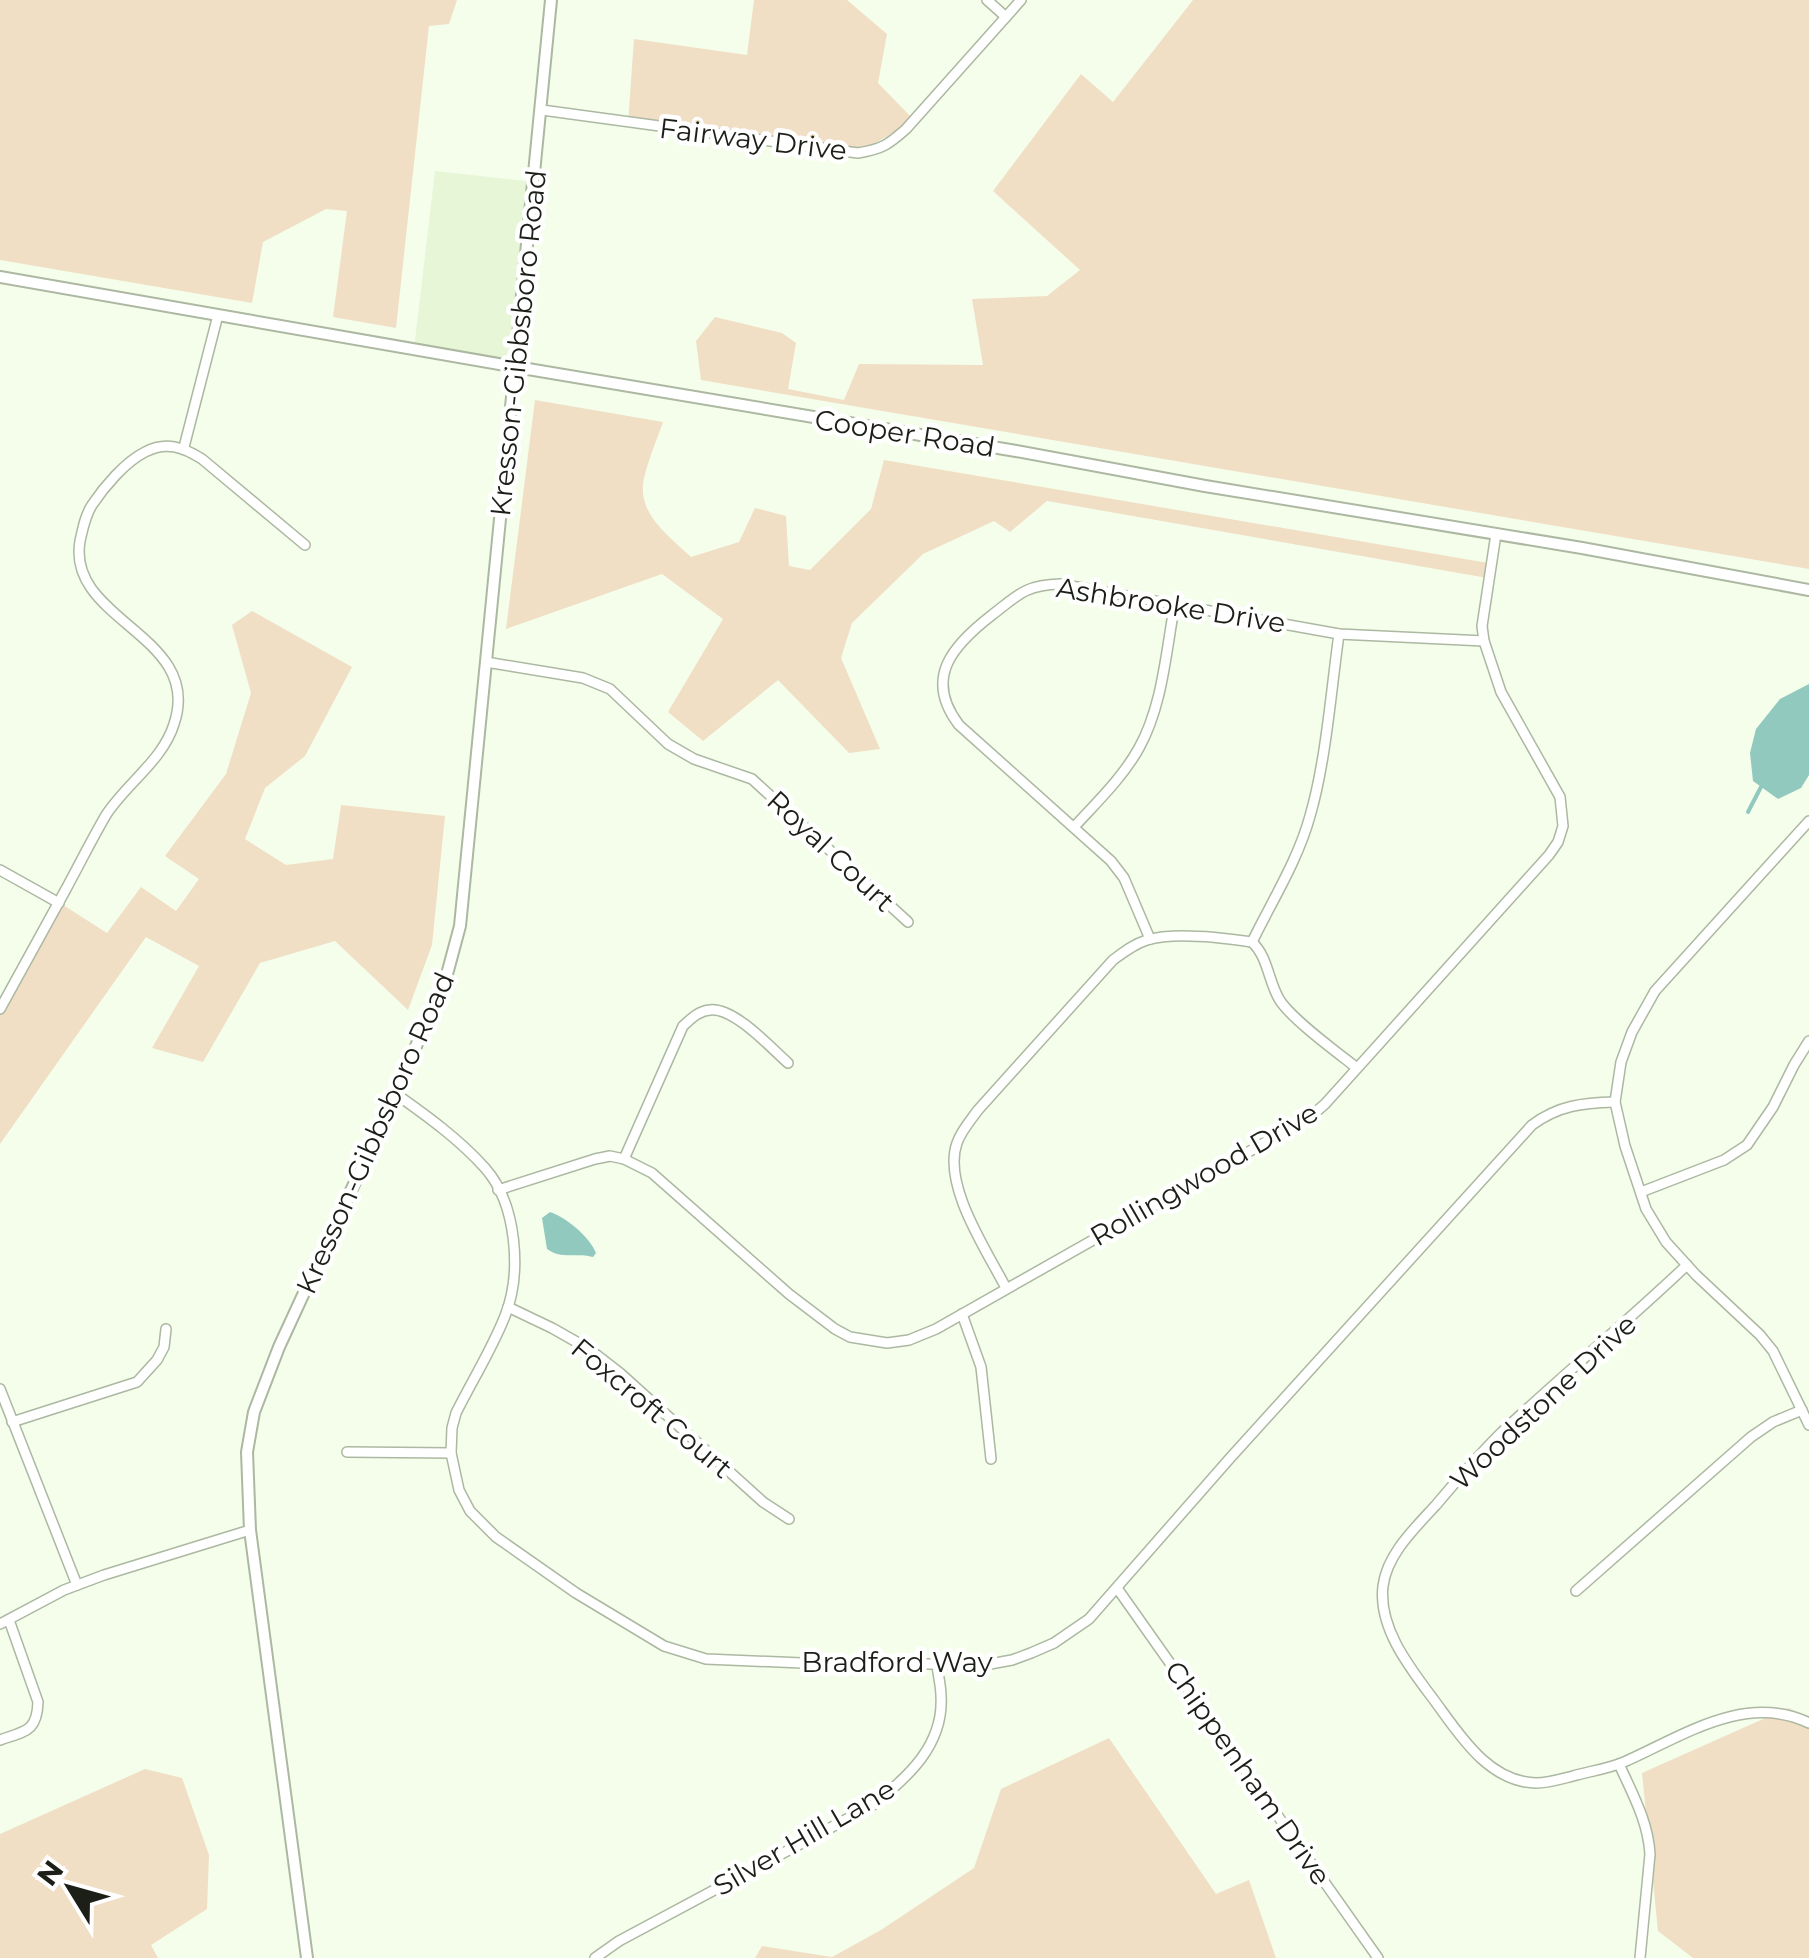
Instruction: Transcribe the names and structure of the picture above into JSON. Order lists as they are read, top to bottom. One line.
{"streets":{"street":["Fairway Drive","Kresson-Gibbsboro Road","Cooper Road","Ashbrooke Drive","Royal Court","Rollingwood Drive","Woodstone Drive","Foxcroft Court","Bradford Way","Chippenham Drive","Silver Hill Lane"]},"crossings":[["Fairway Drive","Kresson-Gibbsboro Road"],["Kresson-Gibbsboro Road","Cooper Road"],["Kresson-Gibbsboro Road","Royal Court"],["Kresson-Gibbsboro Road","Bradford Way"],["Cooper Road","Rollingwood Drive"],["Ashbrooke Drive","Rollingwood Drive"],["Foxcroft Court","Bradford Way"],["Bradford Way","Chippenham Drive"],["Bradford Way","Silver Hill Lane"]],"north":"top left"}
